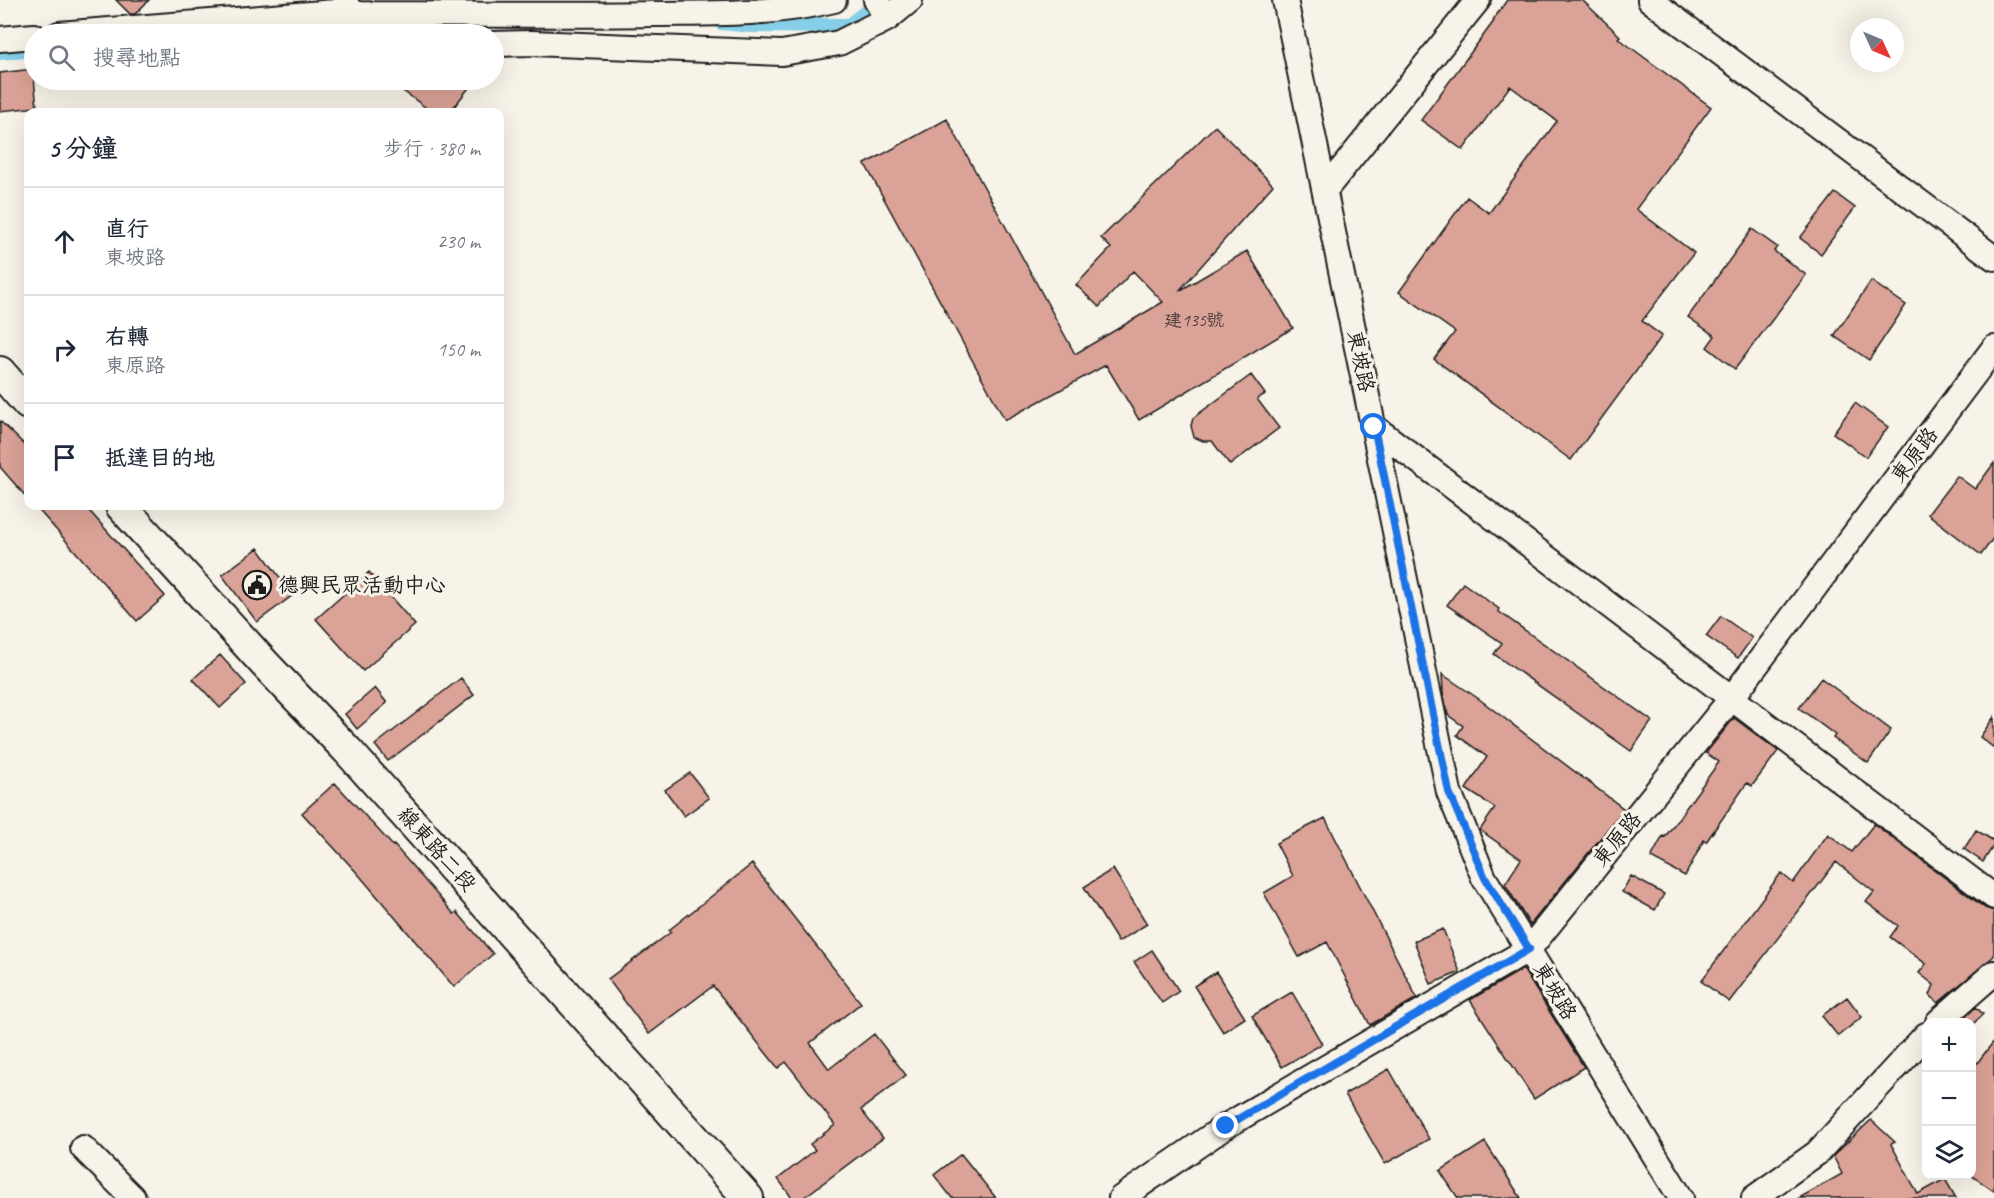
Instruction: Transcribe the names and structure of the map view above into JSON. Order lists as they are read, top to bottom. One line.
{"streets":{"main road":["線東路二段"],"street":["東坡路","東原路"]},"crossings":[["東坡路","東原路"]],"places":{"public building":["德興民眾活動中心"]},"house_numbers":["建135號"],"north":"bottom right","page":{"search":"搜尋地點","heading":["5 分鐘","步行 · 380 m"],"list":[["直行","東坡路","230 m"],["右轉","東原路","150 m"],"抵達目的地"],"map_buttons":["+","−"]}}
